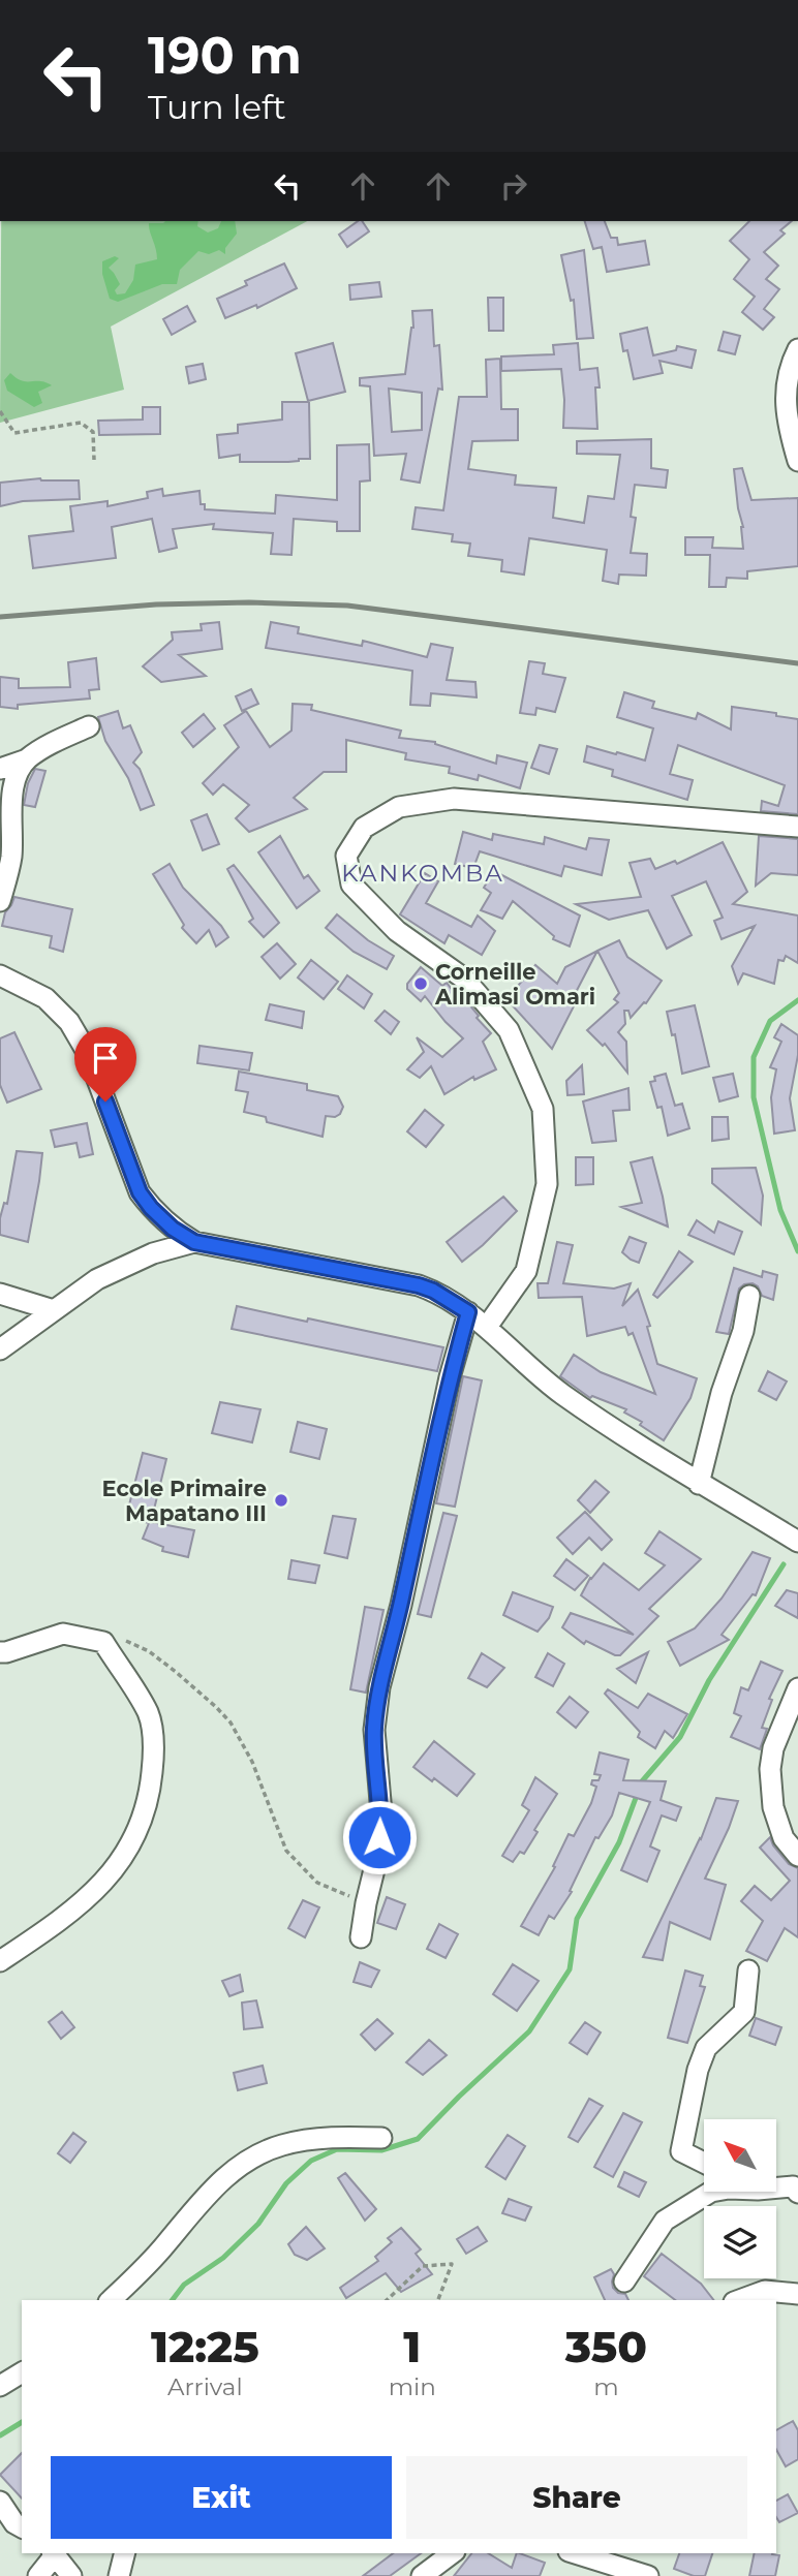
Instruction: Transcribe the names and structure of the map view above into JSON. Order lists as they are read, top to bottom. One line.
{"districts":["KANKOMBA"],"places":["Corneille Alimasi Omari","Ecole Primaire Mapatano III"],"north":"top left","page":{"turn":["190 m","Turn left"],"eta":["12:25","Arrival","1","min","350","m"],"buttons":["Exit","Share"]}}
